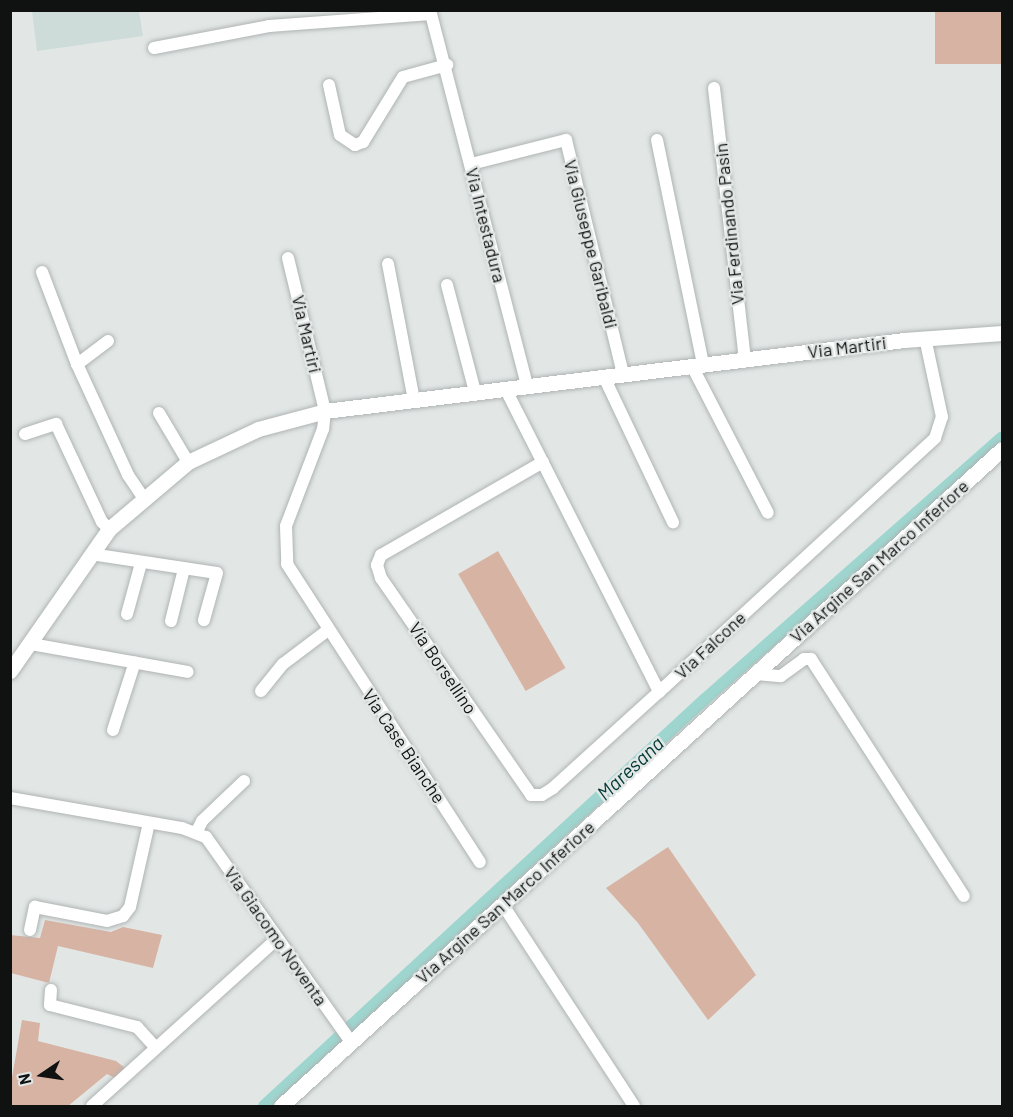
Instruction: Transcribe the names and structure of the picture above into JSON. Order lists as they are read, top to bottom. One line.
{"streets":{"street":["Via Ferdinando Pasin","Via Intestadura","Via Giuseppe Garibaldi","Via Martiri","Via Argine San Marco Inferiore","Via Falcone","Via Borsellino","Via Case Bianche","Via Giacomo Noventa"]},"crossings":[["Via Ferdinando Pasin","Via Martiri"],["Via Intestadura","Via Giuseppe Garibaldi"],["Via Intestadura","Via Martiri"],["Via Giuseppe Garibaldi","Via Martiri"],["Via Martiri","Via Falcone"],["Via Martiri","Via Case Bianche"],["Via Argine San Marco Inferiore","Via Giacomo Noventa"],["Via Falcone","Via Borsellino"]],"water":["Maresana"],"north":"left"}
